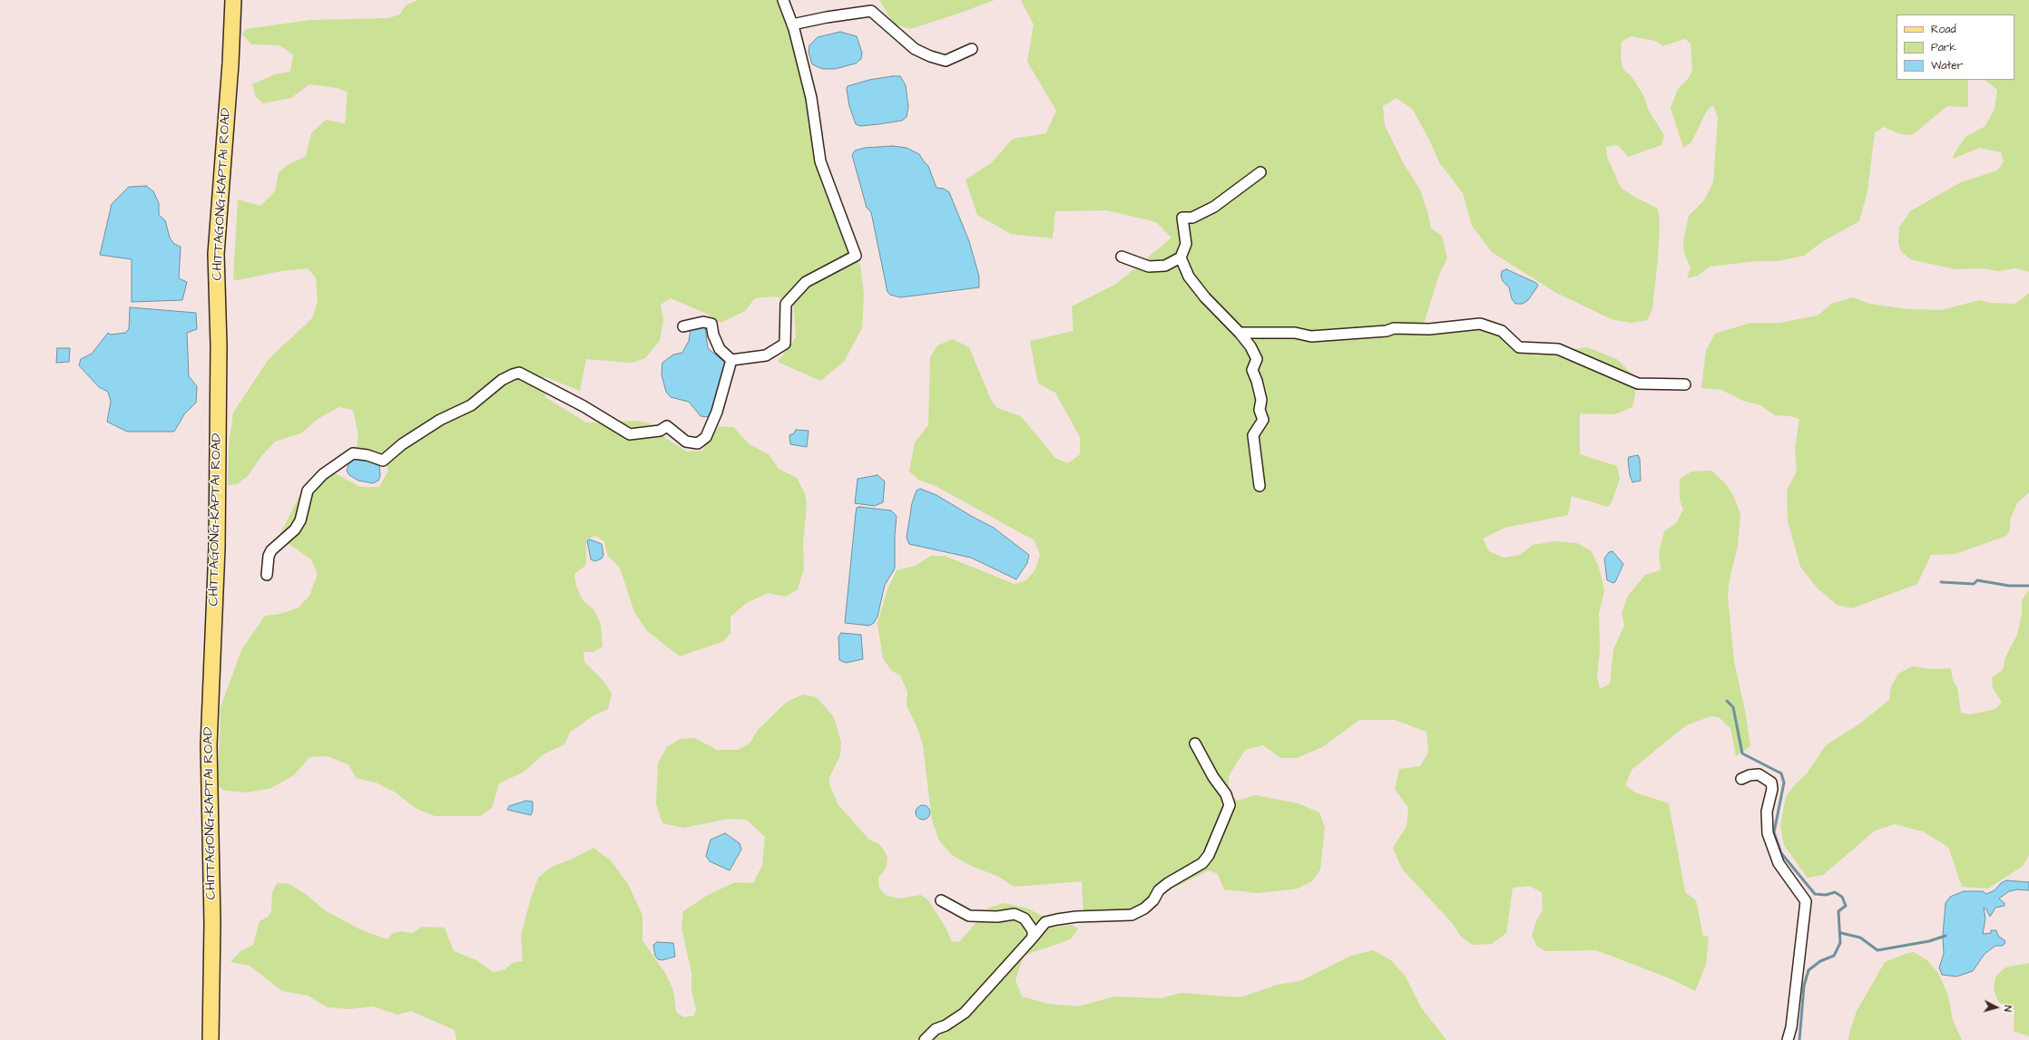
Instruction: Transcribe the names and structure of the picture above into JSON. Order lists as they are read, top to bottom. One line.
{"streets":{"main road":["CHITTAGONG-KAPTAI ROAD"]},"legend":["Road","Park","Water"],"north":"right"}
